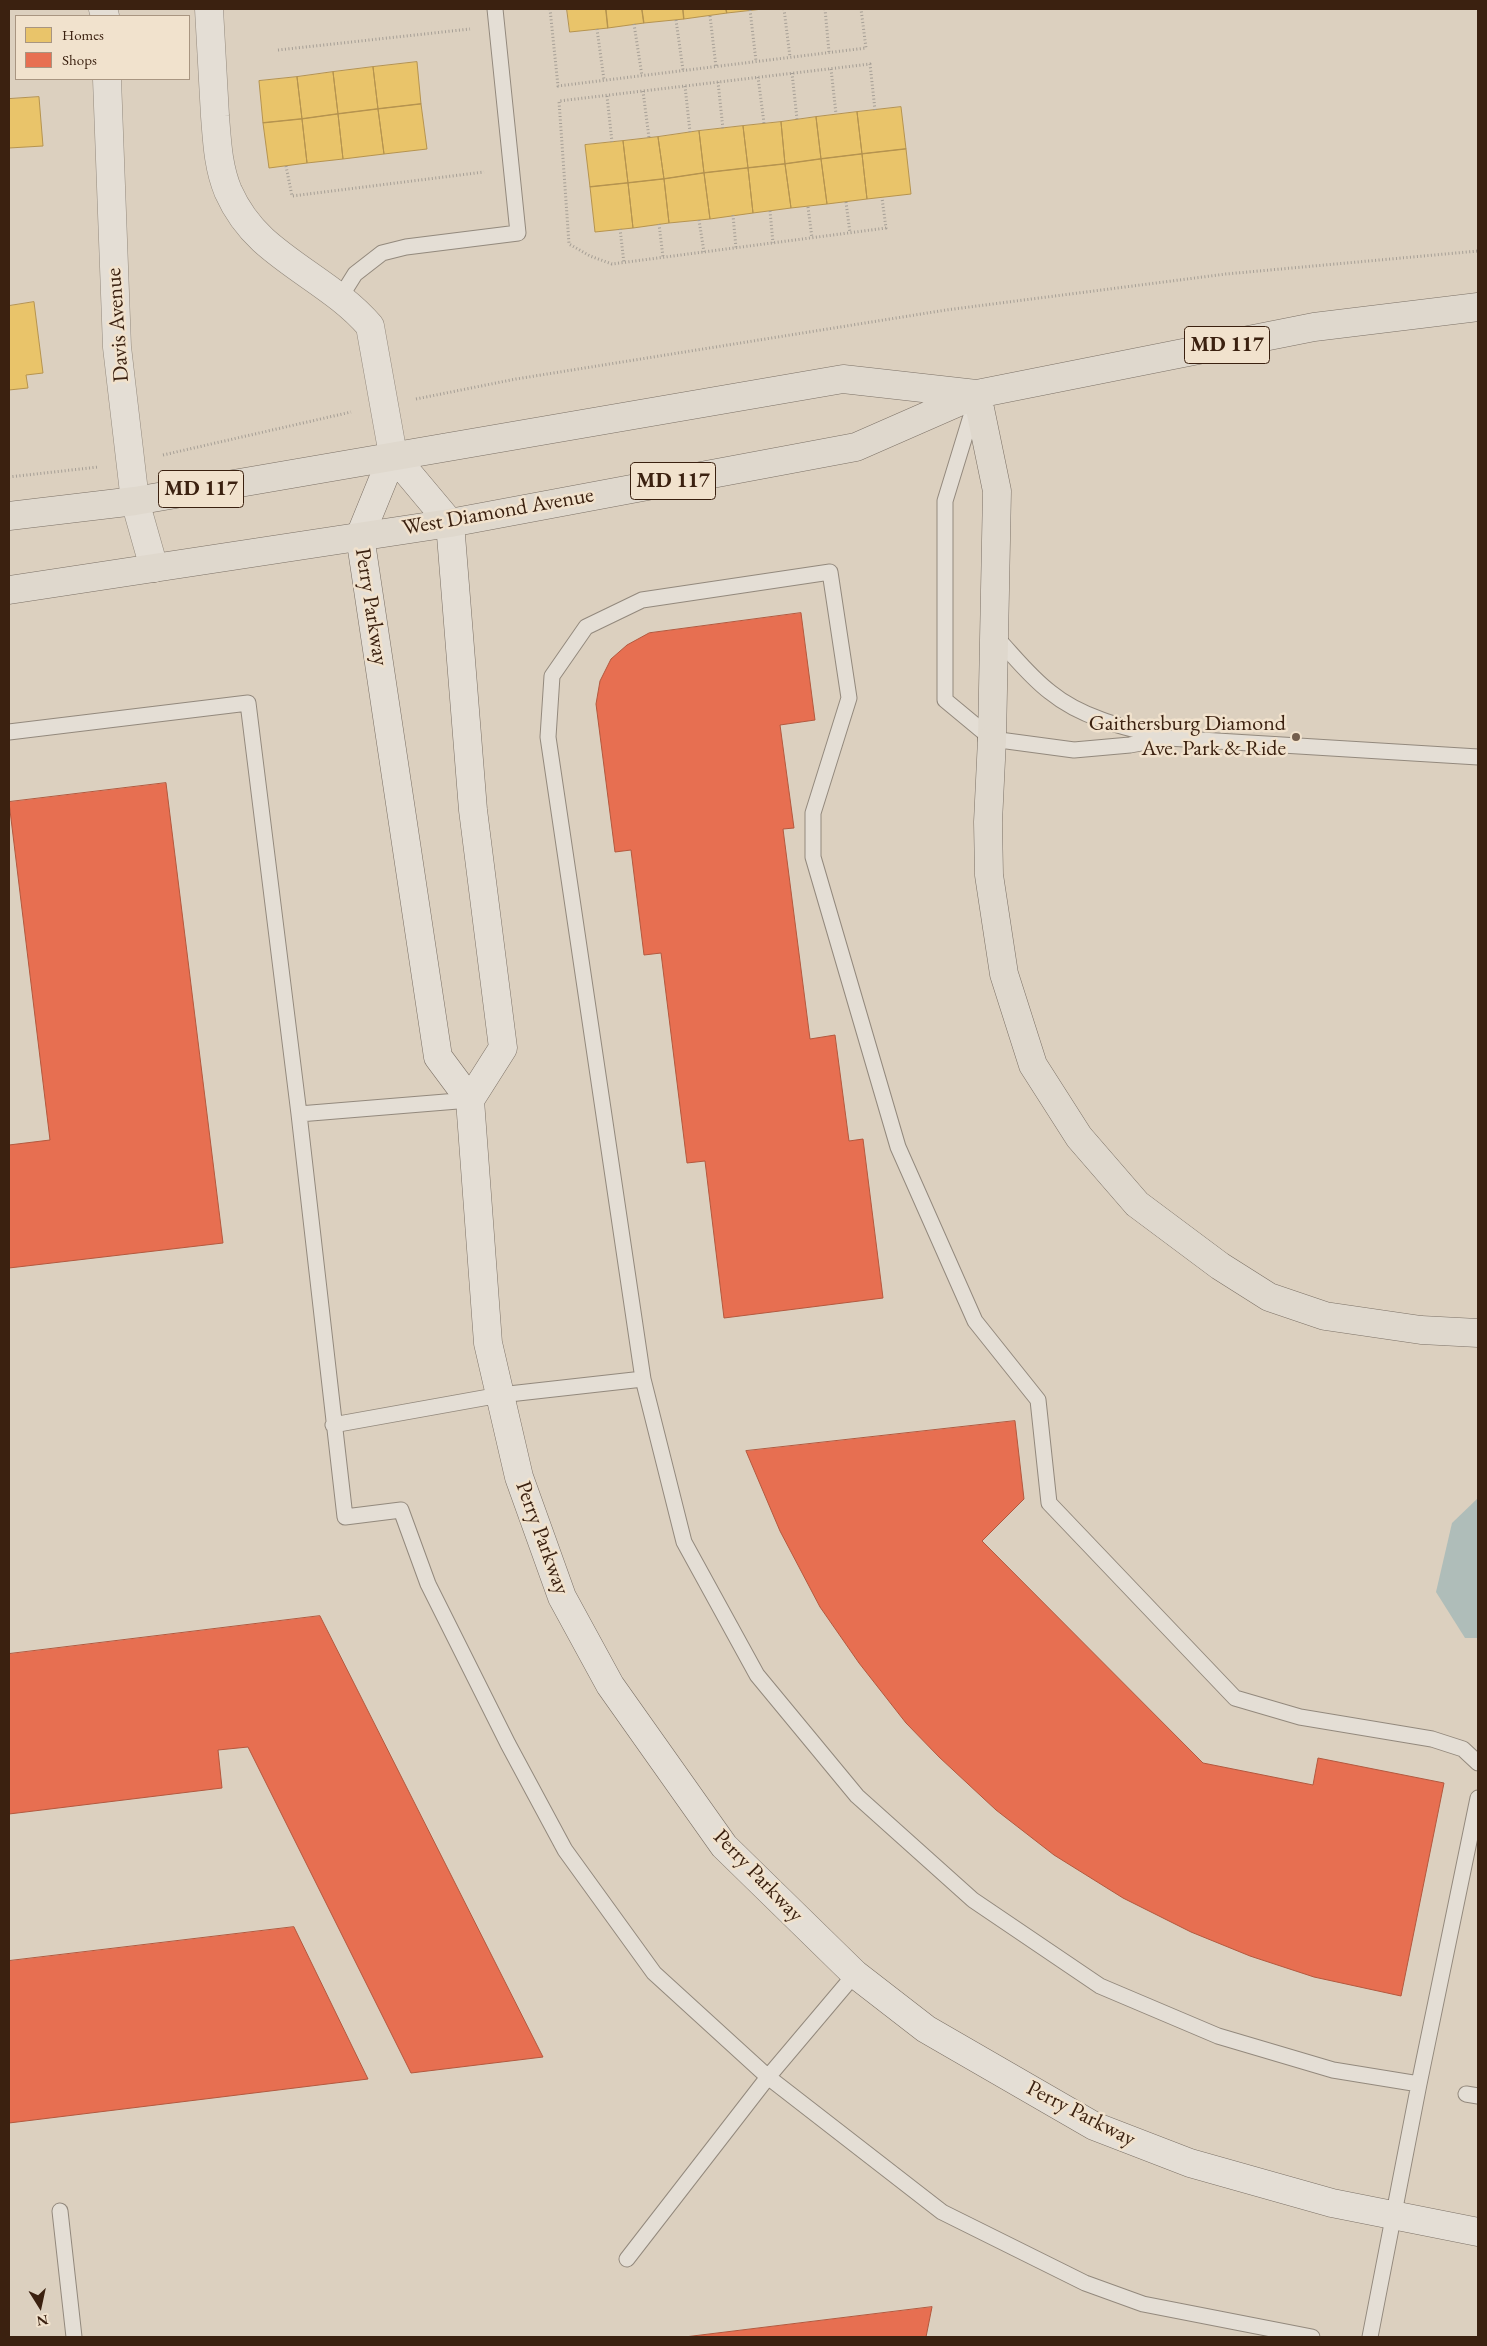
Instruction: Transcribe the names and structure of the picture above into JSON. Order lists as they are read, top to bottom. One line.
{"streets":{"main road":["MD 117","West Diamond Avenue"],"street":["Davis Avenue","Perry Parkway"]},"crossings":[["Davis Avenue","West Diamond Avenue"],["West Diamond Avenue","Perry Parkway"]],"places":["Gaithersburg Diamond Ave. Park & Ride"],"legend":["Homes","Shops"],"north":"bottom"}
